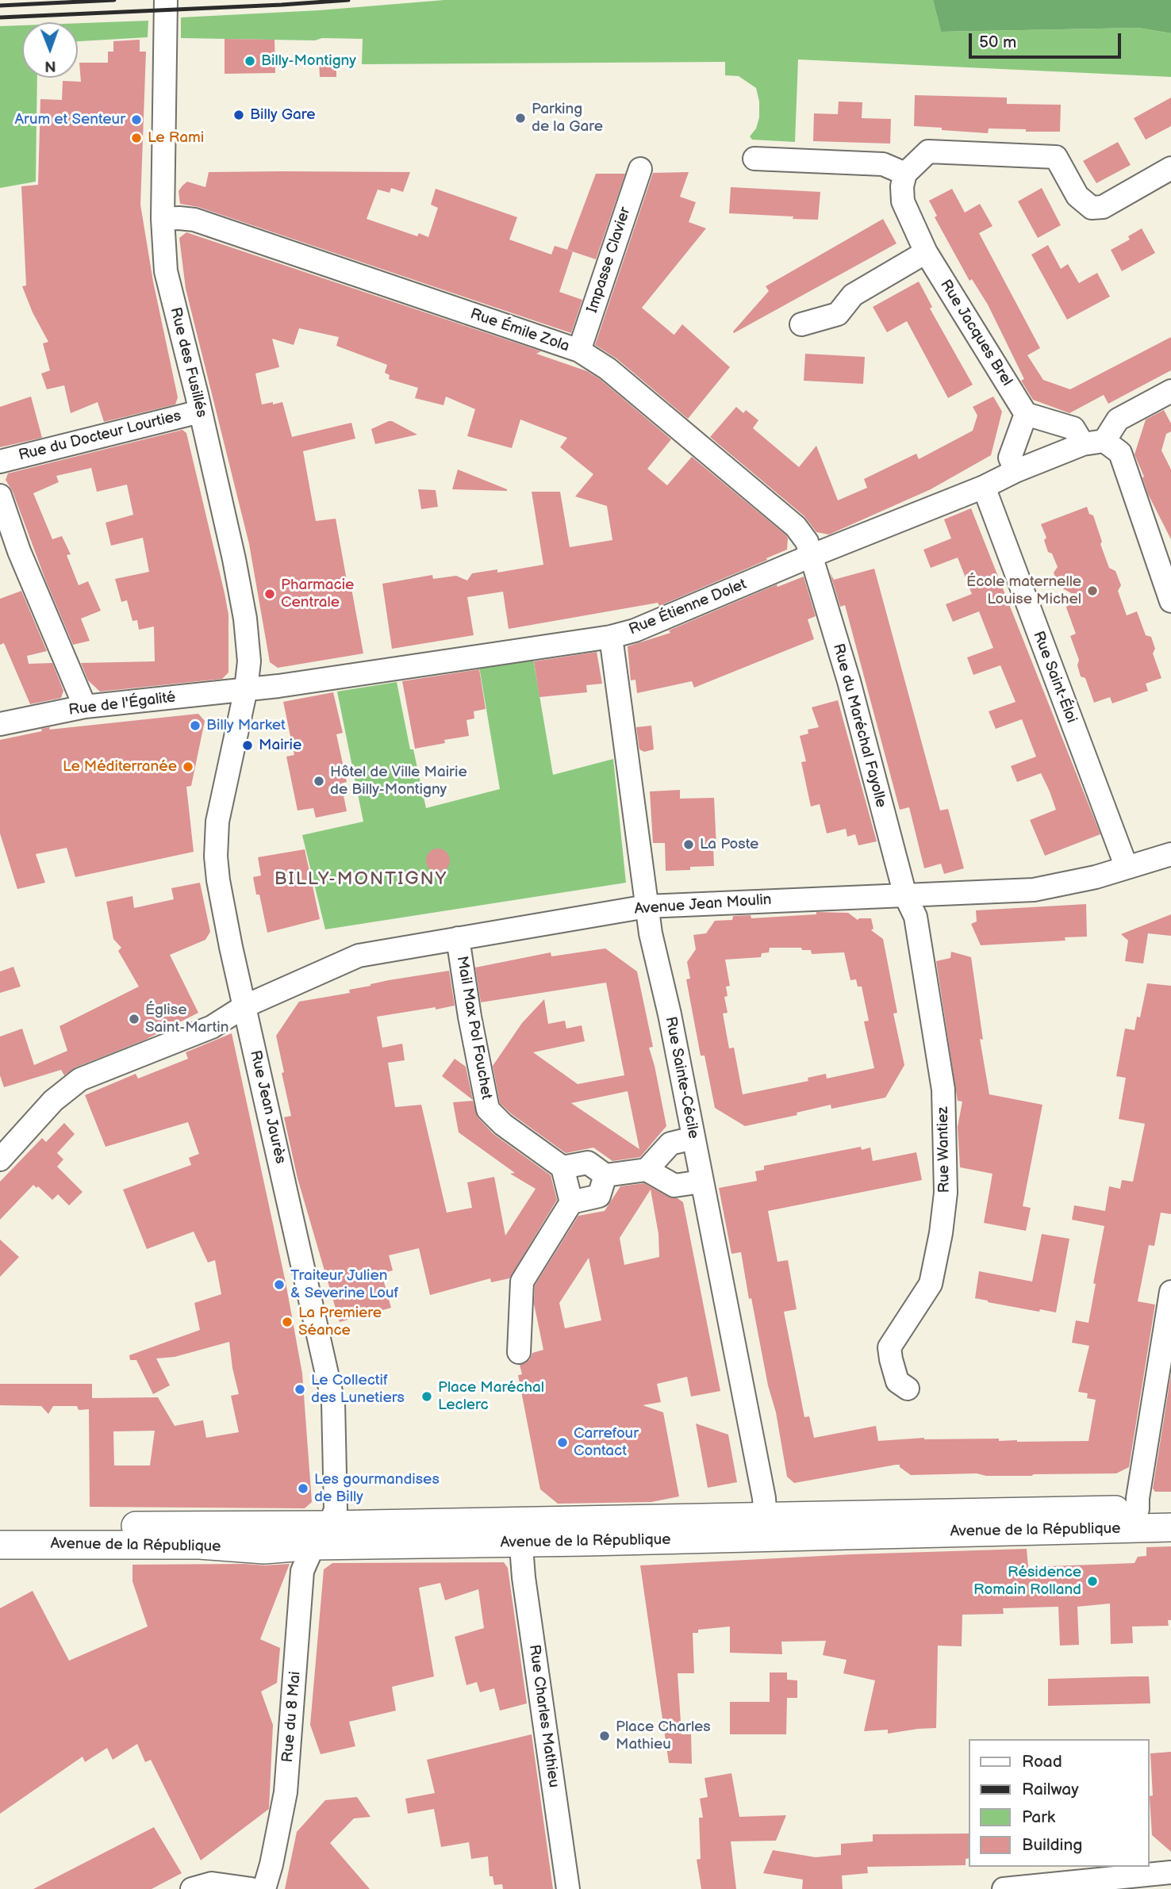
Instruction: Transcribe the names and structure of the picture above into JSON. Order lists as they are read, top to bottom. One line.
{"streets":{"main road":["Avenue de la République"],"street":["Impasse Clavier","Rue Émile Zola","Rue Jacques Brel","Rue des Fusillés","Rue du Docteur Lourties","Rue Étienne Dolet","Rue Saint-Éloi","Rue de l'Égalité","Rue du Maréchal Fayolle","Avenue Jean Moulin","Mail Max Pol Fouchet","Rue Sainte-Cécile","Rue Jean Jaurès","Rue Wantiez","Rue Charles Mathieu","Rue du 8 Mai"]},"crossings":[["Impasse Clavier","Rue Émile Zola"],["Rue Émile Zola","Rue des Fusillés"],["Rue Émile Zola","Rue Étienne Dolet"],["Rue Émile Zola","Rue du Maréchal Fayolle"],["Rue des Fusillés","Rue du Docteur Lourties"],["Rue des Fusillés","Rue Étienne Dolet"],["Rue des Fusillés","Rue de l'Égalité"],["Rue des Fusillés","Rue Jean Jaurès"],["Rue Étienne Dolet","Rue Saint-Éloi"],["Rue Étienne Dolet","Rue de l'Égalité"],["Rue Étienne Dolet","Rue du Maréchal Fayolle"],["Rue Étienne Dolet","Rue Sainte-Cécile"],["Rue Étienne Dolet","Rue Jean Jaurès"],["Rue Saint-Éloi","Avenue Jean Moulin"],["Rue de l'Égalité","Rue Jean Jaurès"],["Rue du Maréchal Fayolle","Avenue Jean Moulin"],["Rue du Maréchal Fayolle","Rue Wantiez"],["Avenue Jean Moulin","Mail Max Pol Fouchet"],["Avenue Jean Moulin","Rue Sainte-Cécile"],["Avenue Jean Moulin","Rue Jean Jaurès"],["Avenue Jean Moulin","Rue Wantiez"],["Rue Sainte-Cécile","Avenue de la République"],["Rue Jean Jaurès","Avenue de la République"],["Rue Jean Jaurès","Rue du 8 Mai"],["Avenue de la République","Rue Charles Mathieu"],["Avenue de la République","Rue du 8 Mai"]],"districts":["BILLY-MONTIGNY"],"places":["Billy-Montigny","Billy Gare","Parking de la Gare","Arum et Senteur","Le Rami","École maternelle Louise Michel","Pharmacie Centrale","Billy Market","Mairie","Le Méditerranée","Hôtel de Ville Mairie de Billy-Montigny","La Poste","Église Saint-Martin","Traiteur Julien & Severine Louf","La Premiere Séance","Le Collectif des Lunetiers","Place Maréchal Leclerc","Carrefour Contact","Les gourmandises de Billy","Résidence Romain Rolland","Place Charles Mathieu"],"legend":["Road","Railway","Park","Building"],"scale_bar":"50 m","north":"bottom"}
